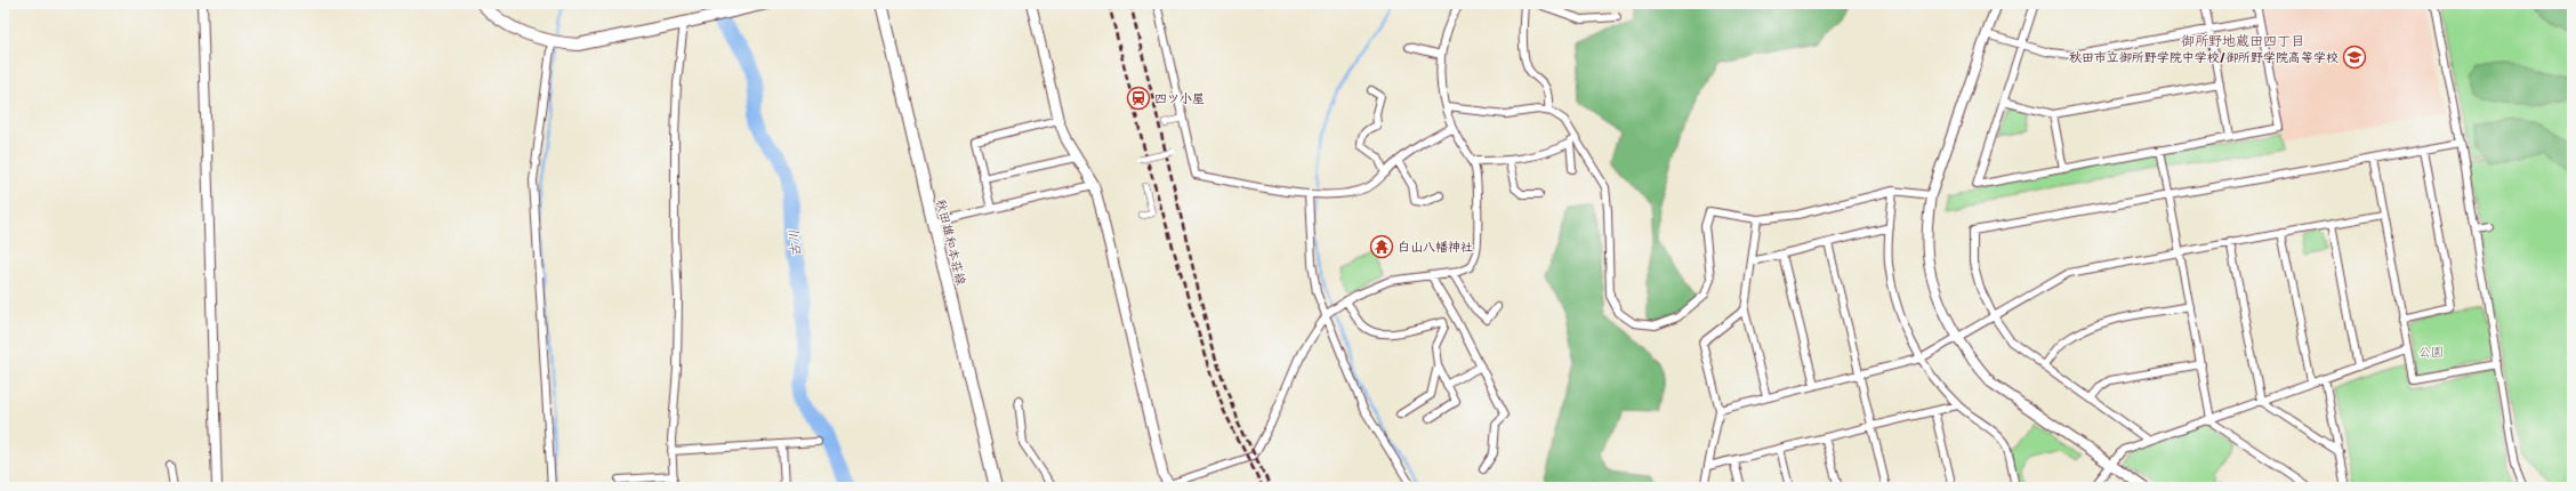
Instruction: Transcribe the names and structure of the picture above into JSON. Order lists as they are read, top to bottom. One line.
{"streets":{"main road":["秋田雄和本荘線"]},"districts":["御所野地蔵田四丁目"],"water":["古川"],"parks":["公園"],"places":{"school or university":["秋田市立御所野学院中学校/御所野学院高等学校"],"station":["四ツ小屋"],"temple":["白山八幡神社"]}}
